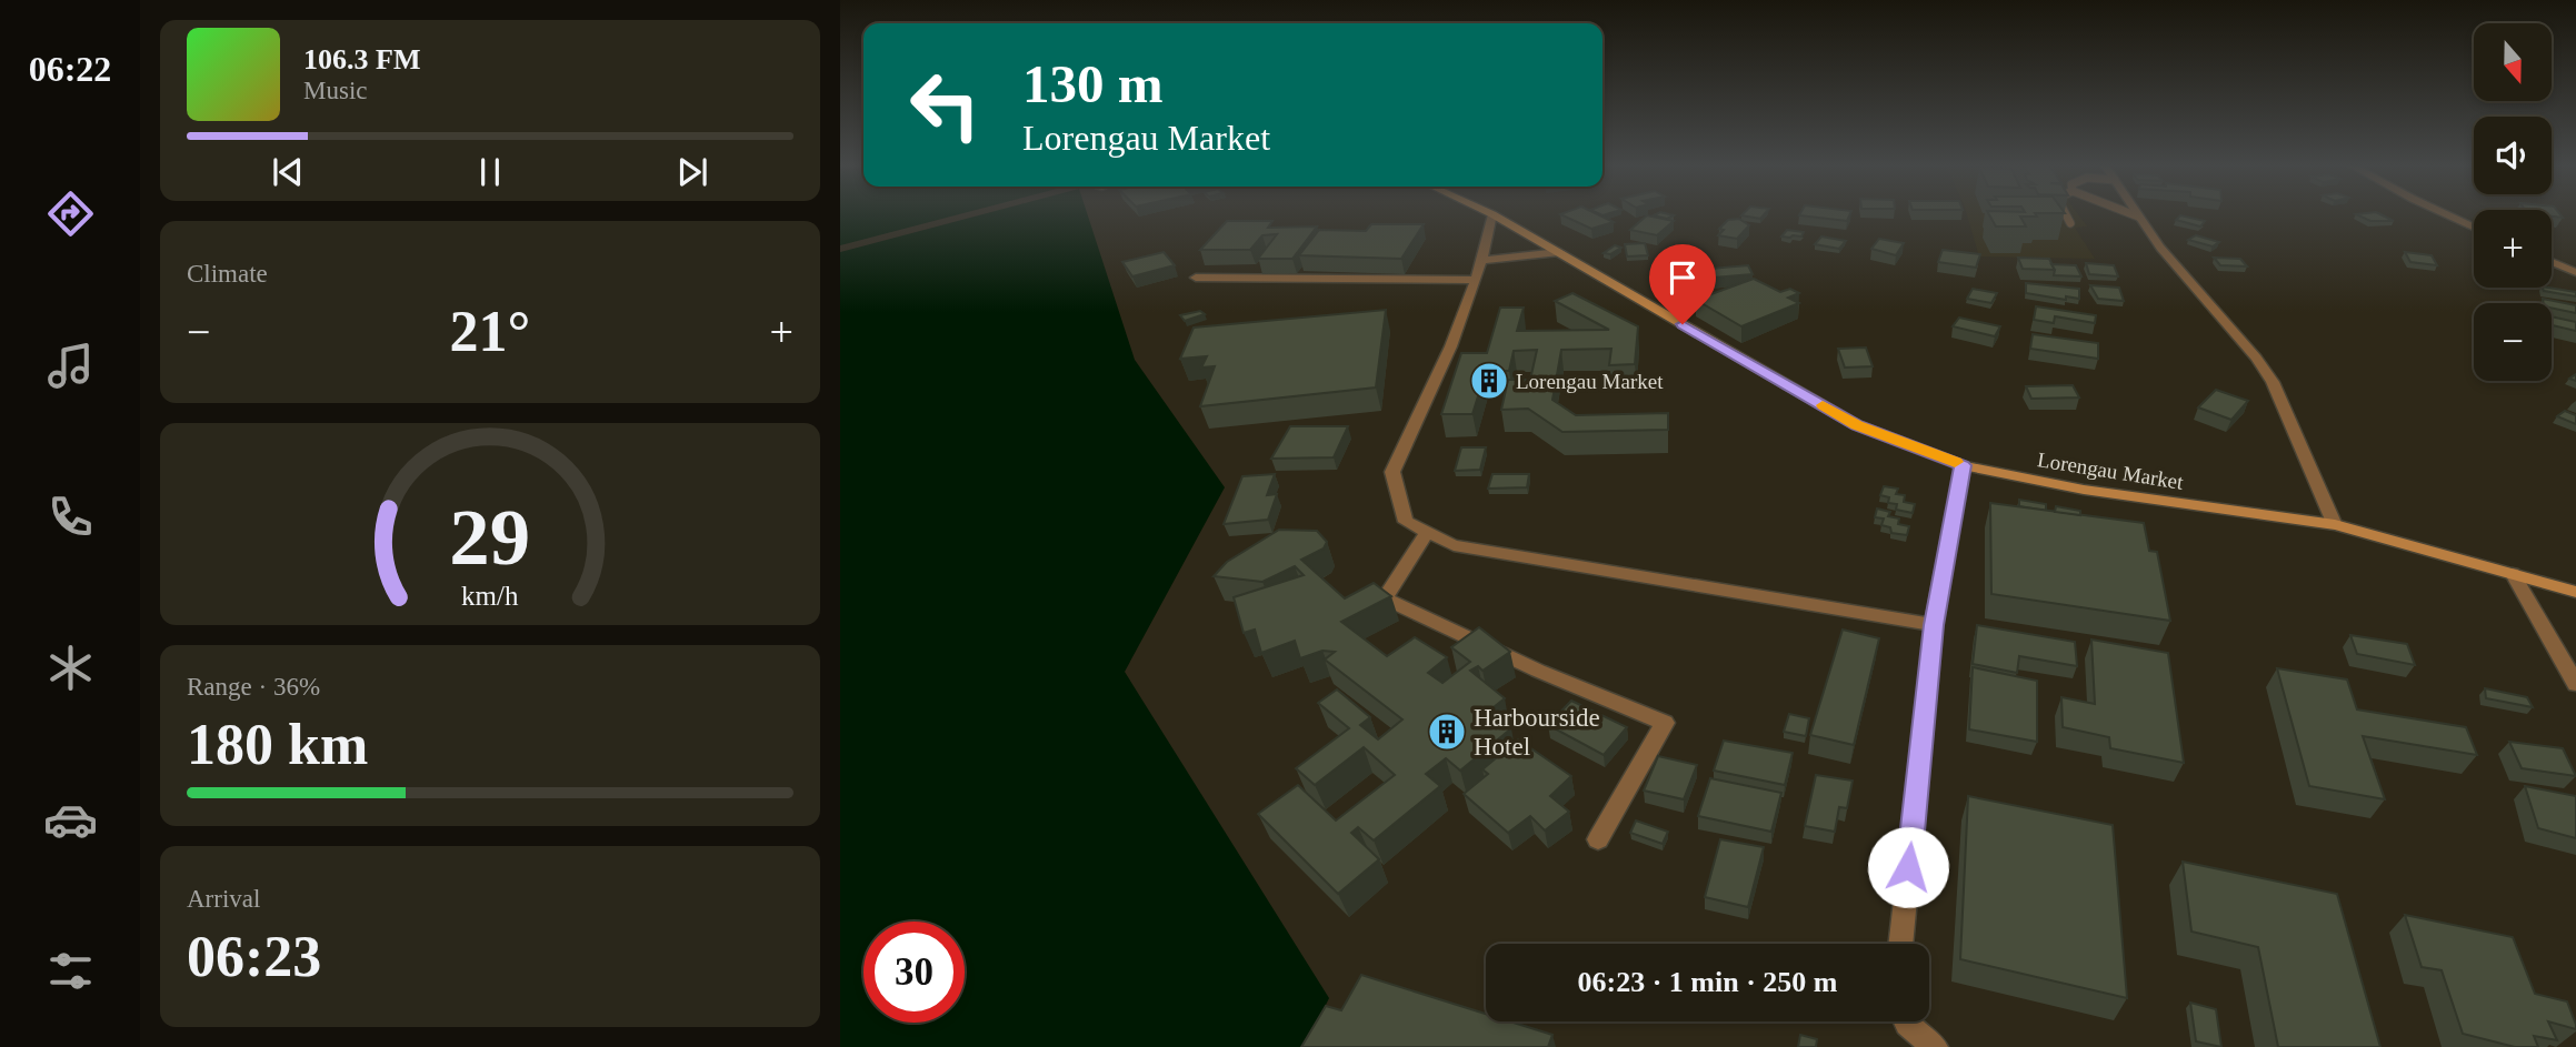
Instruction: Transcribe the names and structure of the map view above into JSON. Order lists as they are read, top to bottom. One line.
{"streets":{"main road":["Lorengau Market"]},"places":{"building":["Lorengau Market","Harbourside Hotel"]},"north":"bottom","page":{"tabs":"06:22","map_buttons":["+","−"],"turn":["130 m","Lorengau Market"],"song":["106.3 FM","Music"],"tile":["Climate",["Range · 36%","180 km"],["Arrival","06:23"]],"heat":["−","21°","+"],"limit":"30","trip":"06:23 · 1 min · 250 m","gauge":["29","km/h"]}}
